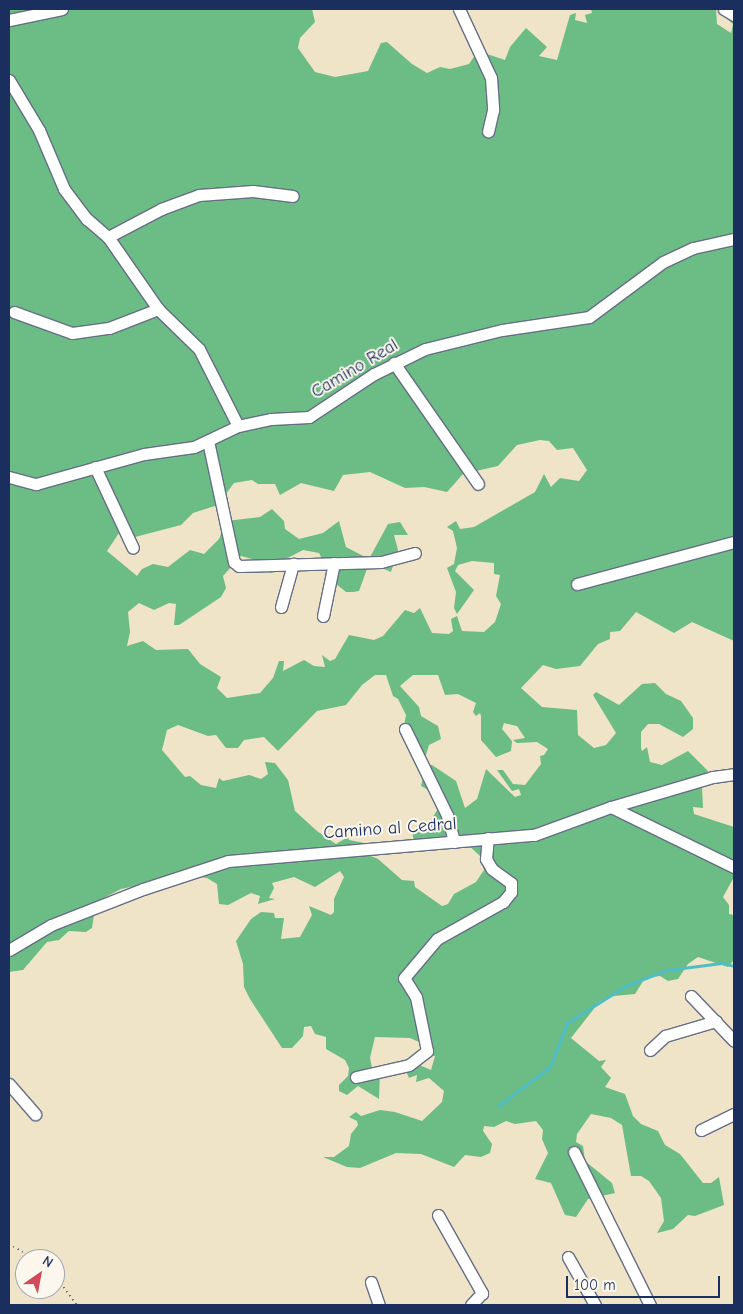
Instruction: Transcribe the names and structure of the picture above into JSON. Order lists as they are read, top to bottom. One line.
{"streets":{"street":["Camino Real","Camino al Cedral"]},"scale_bar":"100 m","north":"top right"}
